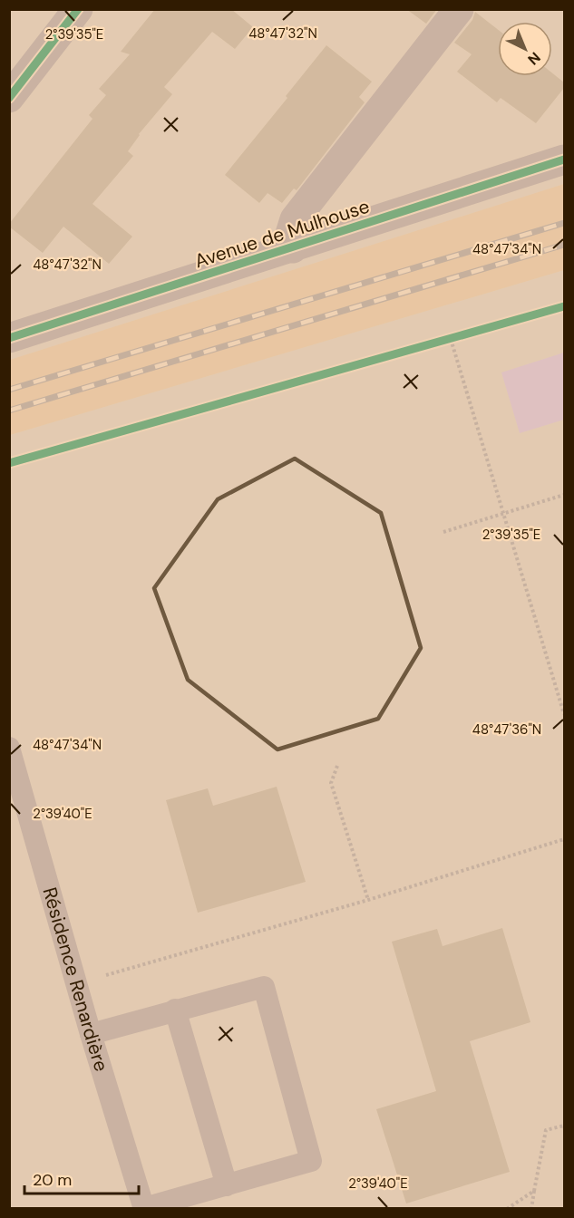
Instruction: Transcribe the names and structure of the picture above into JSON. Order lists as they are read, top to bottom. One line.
{"streets":{"street":["Avenue de Mulhouse"],"lane":["Résidence Renardière"]},"scale_bar":"20 m","north":"bottom right","coordinates":["48°47'32\"N","2°39'35\"E","48°47'34\"N","48°47'36\"N","2°39'40\"E"]}
